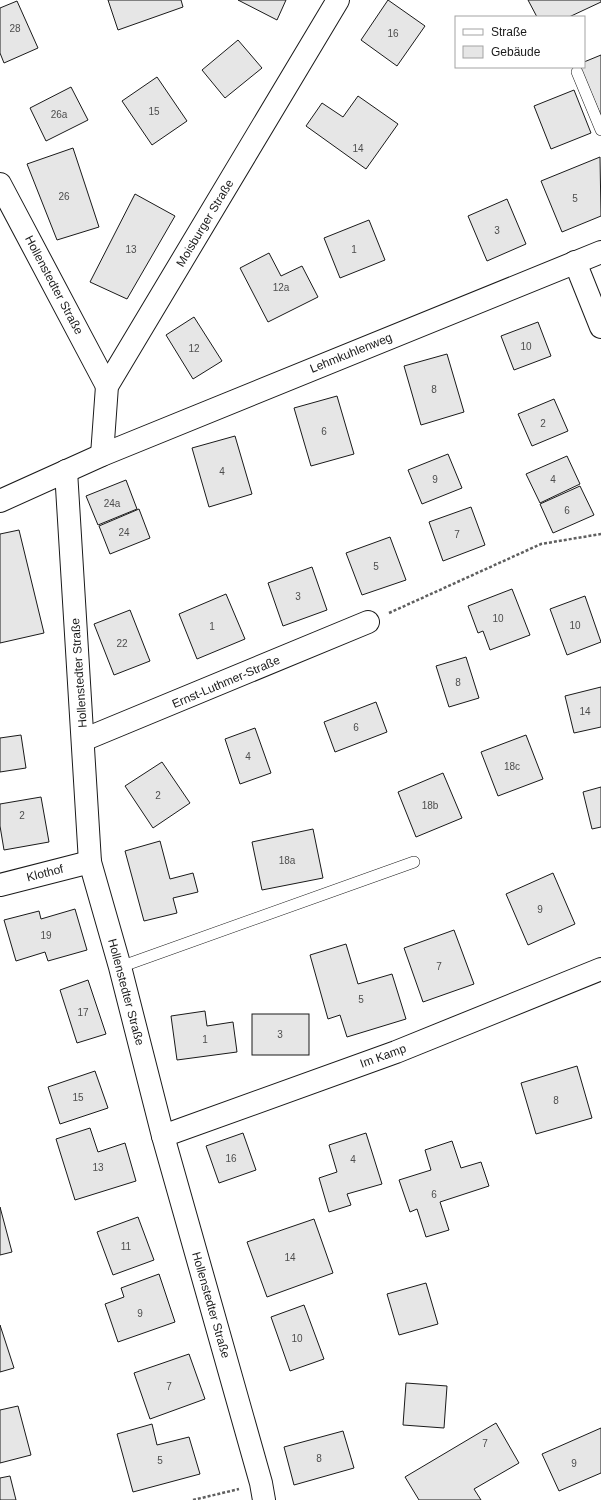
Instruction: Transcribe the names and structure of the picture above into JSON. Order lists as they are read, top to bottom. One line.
{"streets":{"street":["Moisburger Straße","Hollenstedter Straße","Lehmkuhlenweg","Ernst-Luthmer-Straße","Klothof","Im Kamp"]},"crossings":[["Moisburger Straße","Hollenstedter Straße"],["Moisburger Straße","Lehmkuhlenweg"],["Hollenstedter Straße","Lehmkuhlenweg"],["Hollenstedter Straße","Ernst-Luthmer-Straße"],["Hollenstedter Straße","Klothof"],["Hollenstedter Straße","Im Kamp"]],"house_numbers":["28","16","15","26a","14","26","5","3","13","1","12a","10","12","8","2","6","4","9","4","24a","6","24","7","5","3","10","10","1","22","8","14","6","4","18c","2","18b","2","18a","9","19","7","5","17","3","1","15","8","16","4","13","6","11","14","9","10","7","7","8","5","9"],"legend":["Straße","Gebäude"]}
